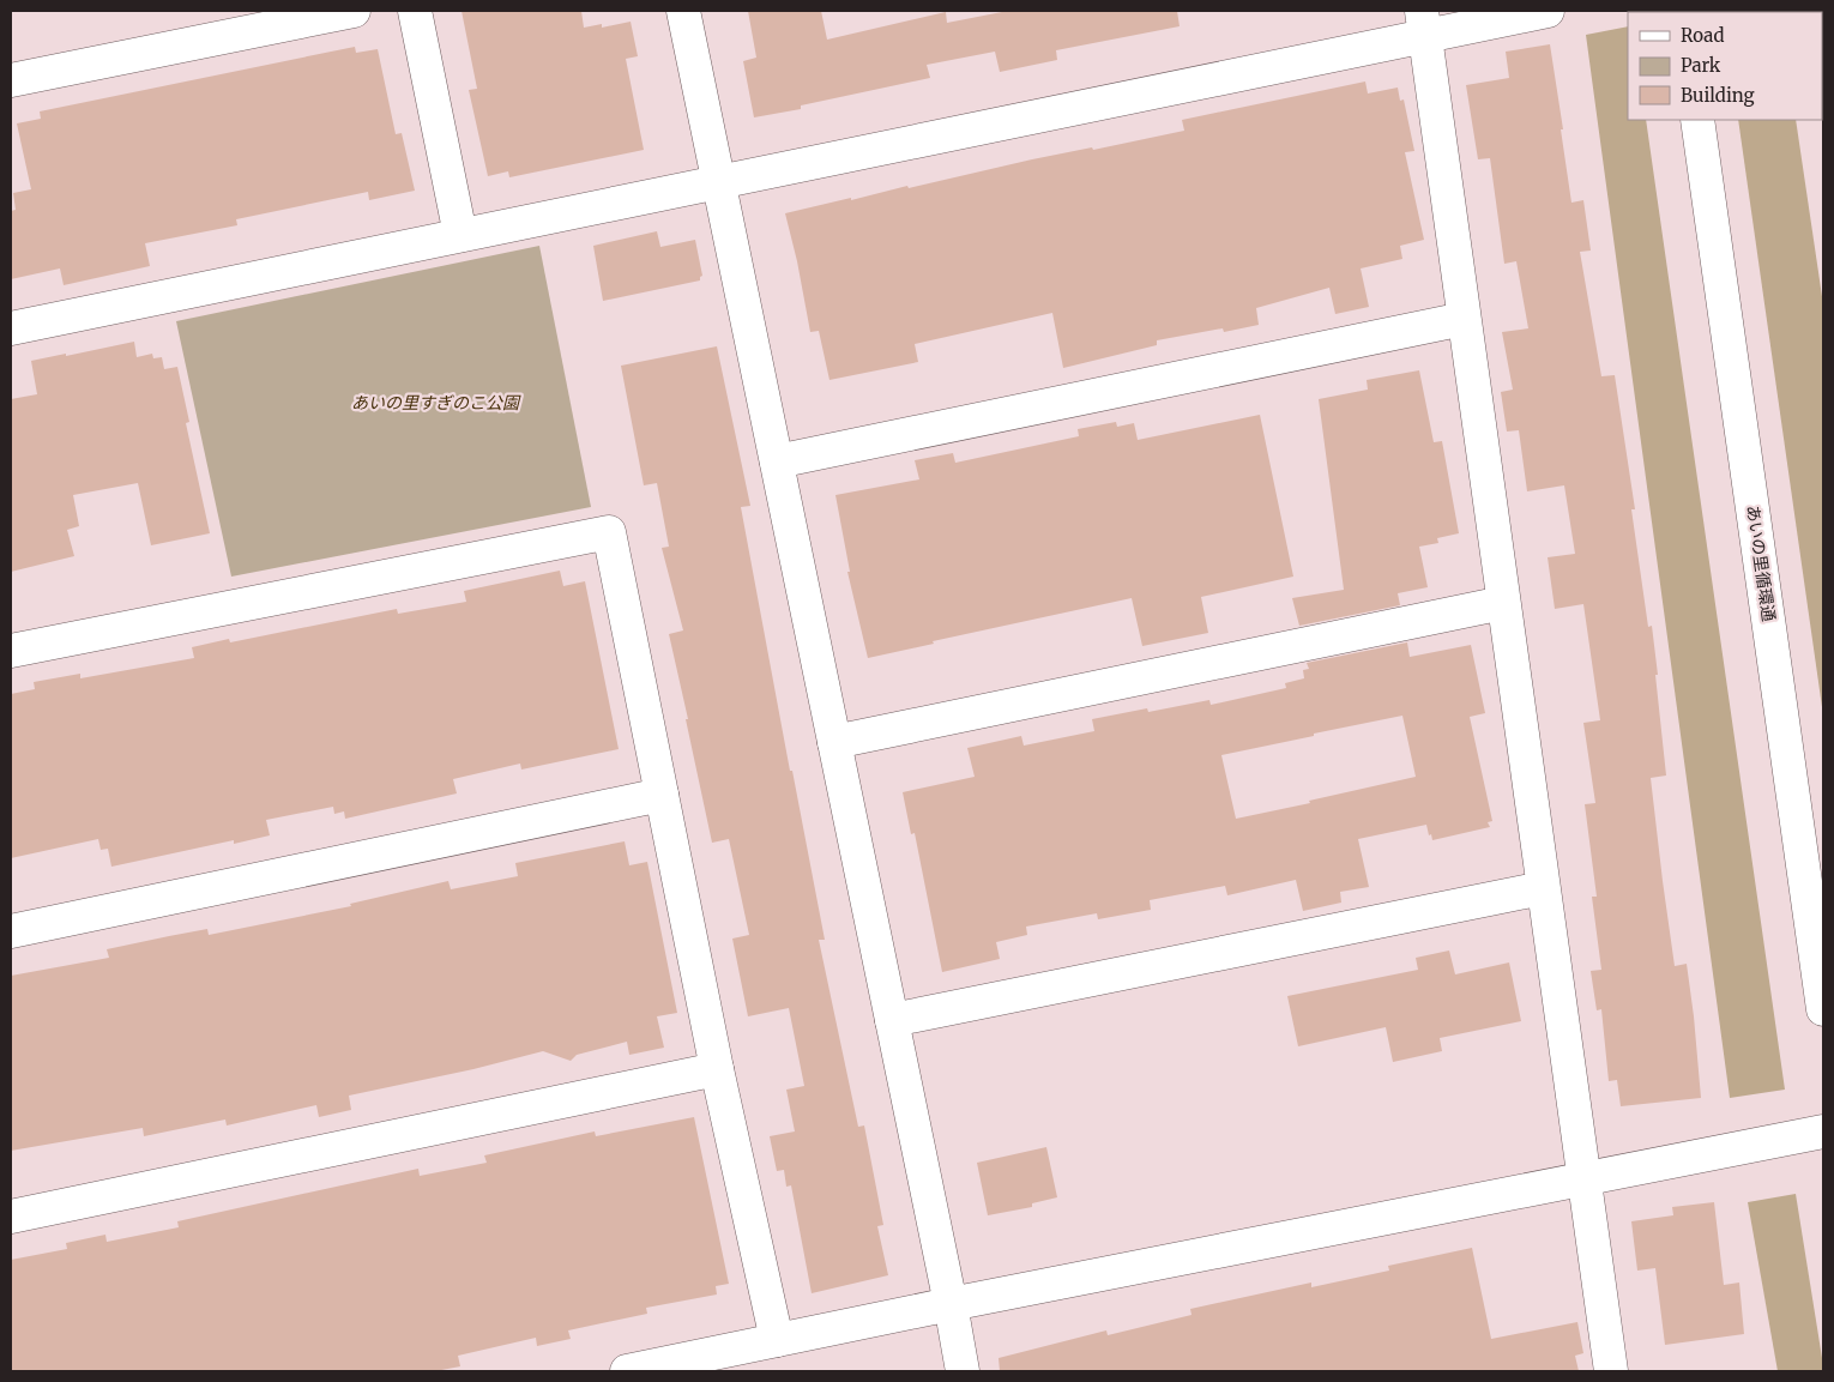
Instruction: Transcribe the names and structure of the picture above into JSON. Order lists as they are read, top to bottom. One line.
{"streets":{"street":["あいの里循環通"]},"parks":["あいの里すぎのこ公園"],"legend":["Road","Park","Building"]}
